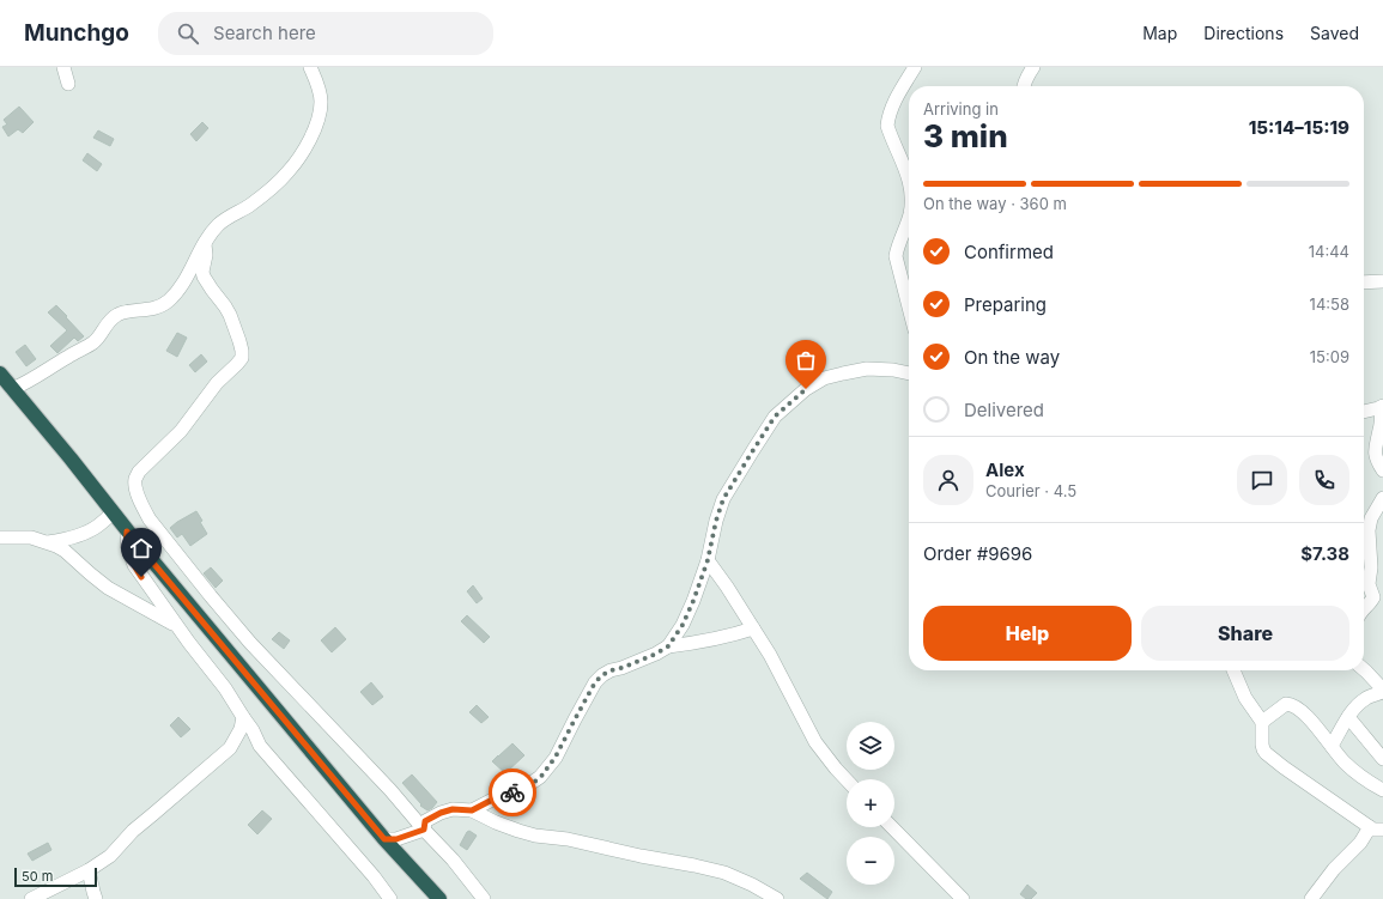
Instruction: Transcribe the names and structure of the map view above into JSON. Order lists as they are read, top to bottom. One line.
{"scale_bar":"50 m","page":{"header":"Munchgo","search":"Search here","nav":["Map","Directions","Saved"],"heading":["3 min","Arriving in","15:14–15:19"],"panel":["Alex","Courier · 4.5","Order #9696","$7.38"],"bar":"On the way · 360 m","list":[["Confirmed","14:44"],["Preparing","14:58"],["On the way","15:09"],"Delivered"],"buttons":["Help","Share"],"map_buttons":["+","−"],"scale":"50 m"}}
